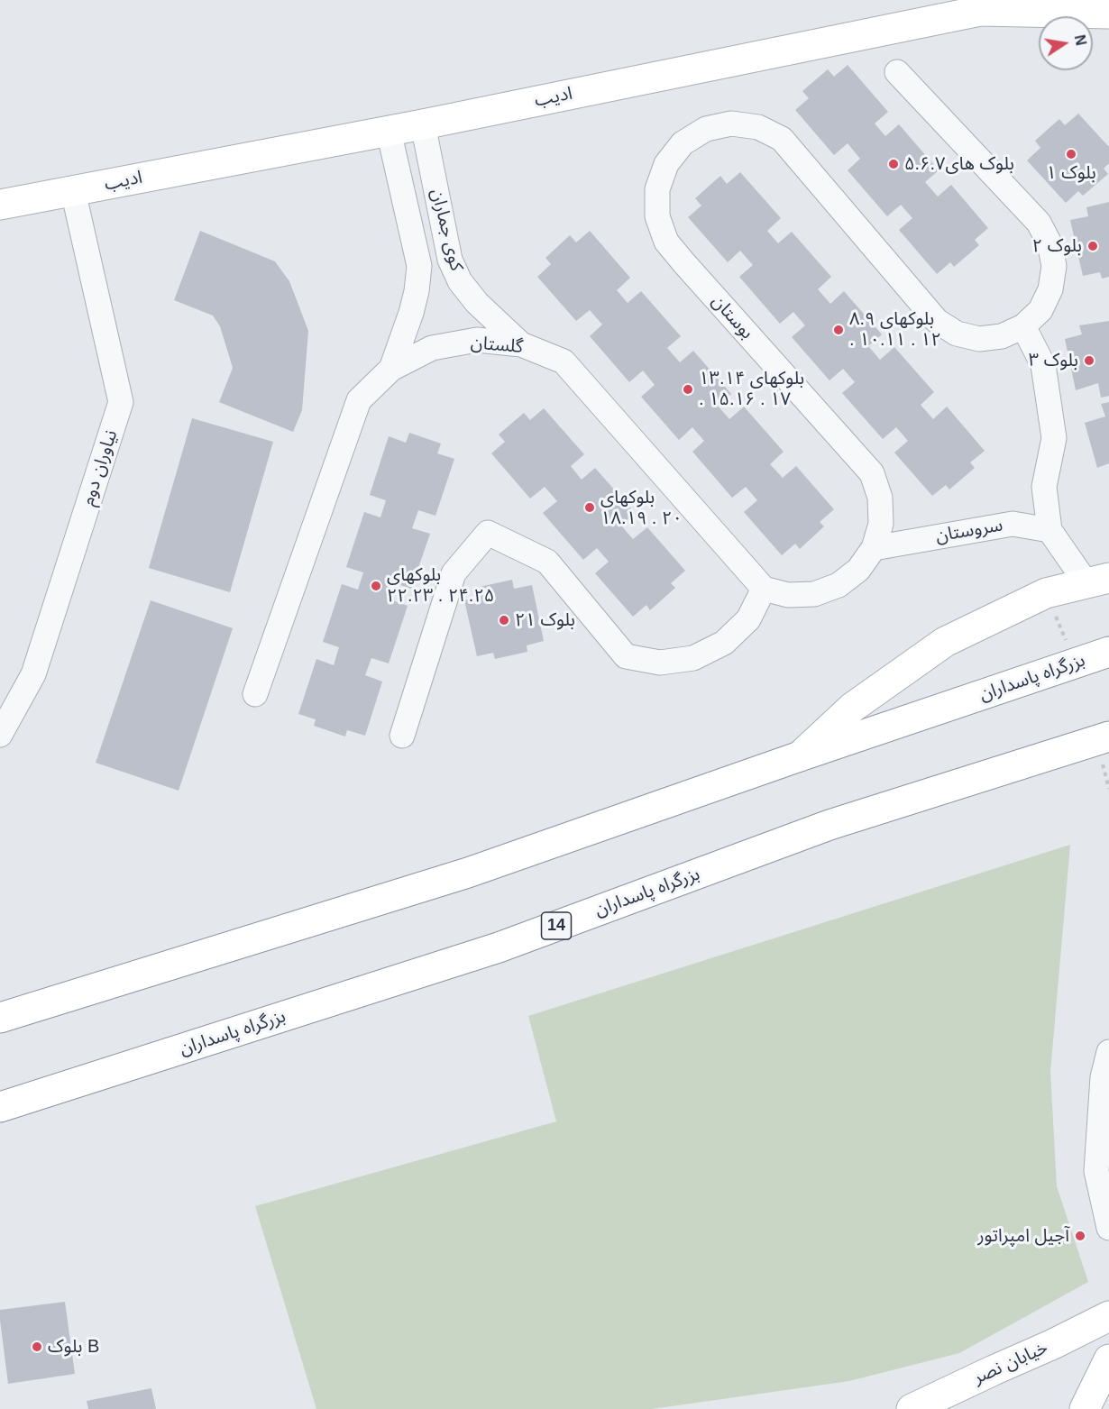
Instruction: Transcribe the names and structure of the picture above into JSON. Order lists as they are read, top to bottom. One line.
{"streets":{"main road":["ادیب","بزرگراه پاسداران","14","خیابان نصر"],"street":["کوی جماران","بوستان","گلستان","نیاوران دوم","سروستان"]},"crossings":[["ادیب","کوی جماران"],["ادیب","نیاوران دوم"],["کوی جماران","گلستان"],["بوستان","سروستان"]],"places":["بلوک ۱","بلوک های۵.۶.۷","بلوک ۲","بلوکهای ۸.۹ . ۱۰.۱۱ . ۱۲","بلوک ۳","بلوکهای ۱۳.۱۴ . ۱۵.۱۶ . ۱۷","بلوکهای ۱۸.۱۹ . ۲۰","بلوکهای ۲۲.۲۳ . ۲۴.۲۵","بلوک ۲۱","آجیل امپراتور","بلوک B"],"north":"right"}
